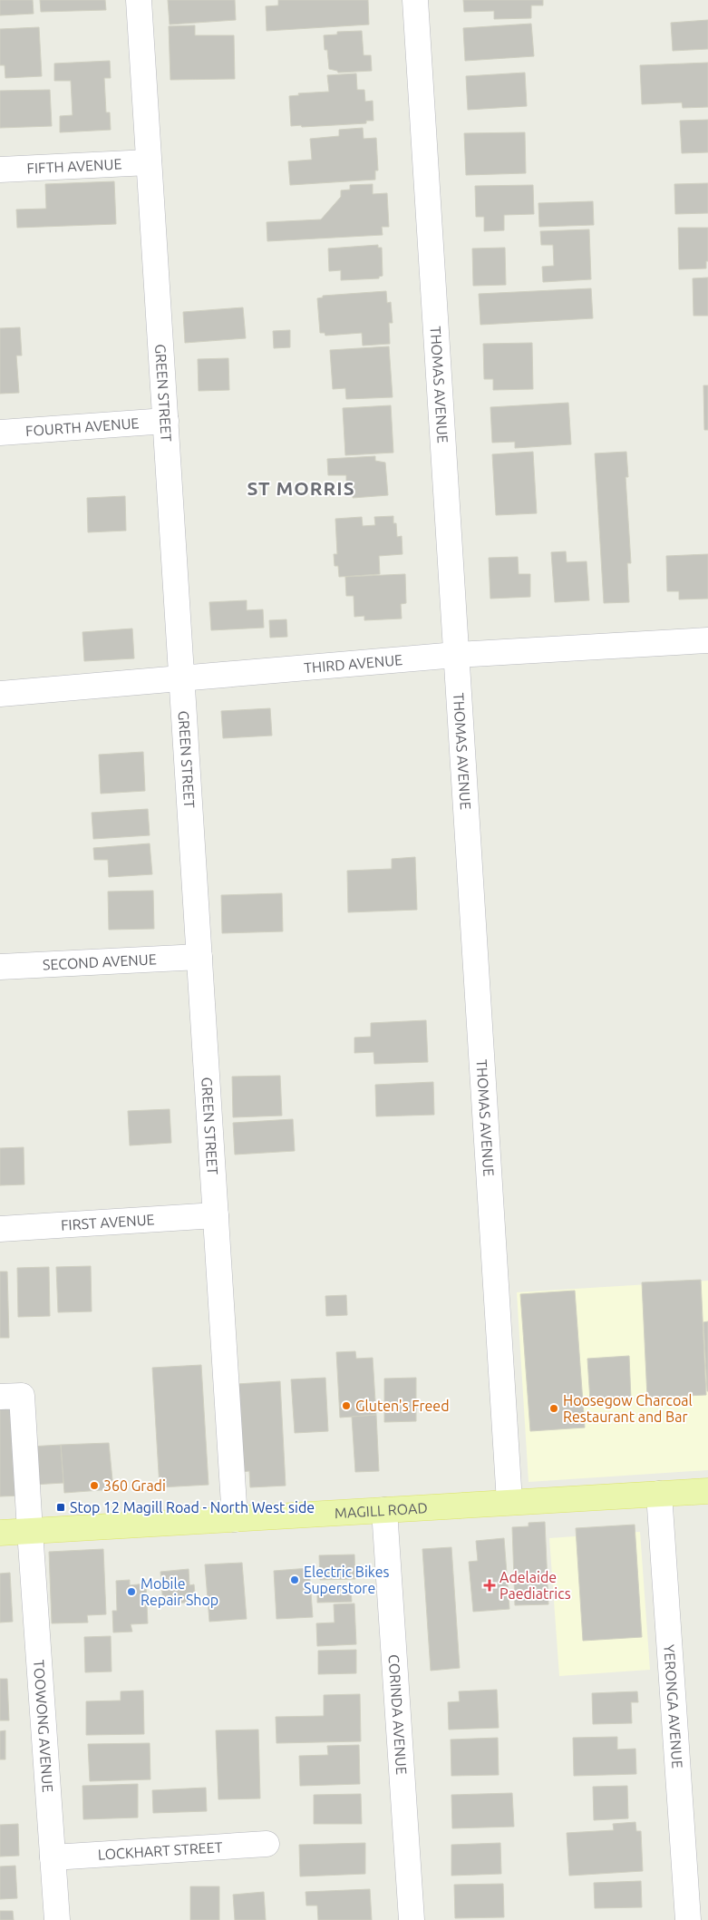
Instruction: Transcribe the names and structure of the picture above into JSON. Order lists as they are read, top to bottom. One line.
{"streets":{"main road":["MAGILL ROAD"],"street":["FIFTH AVENUE","THOMAS AVENUE","GREEN STREET","FOURTH AVENUE","THIRD AVENUE","SECOND AVENUE","FIRST AVENUE","YERONGA AVENUE","CORINDA AVENUE","TOOWONG AVENUE","LOCKHART STREET"]},"crossings":[["FIFTH AVENUE","GREEN STREET"],["THOMAS AVENUE","THIRD AVENUE"],["THOMAS AVENUE","MAGILL ROAD"],["GREEN STREET","FOURTH AVENUE"],["GREEN STREET","THIRD AVENUE"],["GREEN STREET","SECOND AVENUE"],["GREEN STREET","FIRST AVENUE"],["GREEN STREET","MAGILL ROAD"],["MAGILL ROAD","YERONGA AVENUE"],["MAGILL ROAD","CORINDA AVENUE"],["MAGILL ROAD","TOOWONG AVENUE"],["TOOWONG AVENUE","LOCKHART STREET"]],"districts":["ST MORRIS"],"places":{"other":["Gluten's Freed","Hoosegow Charcoal Restaurant and Bar","360 Gradi","Electric Bikes Superstore","Mobile Repair Shop"],"transit":["Stop 12 Magill Road - North West side"],"health":["Adelaide Paediatrics"]}}
